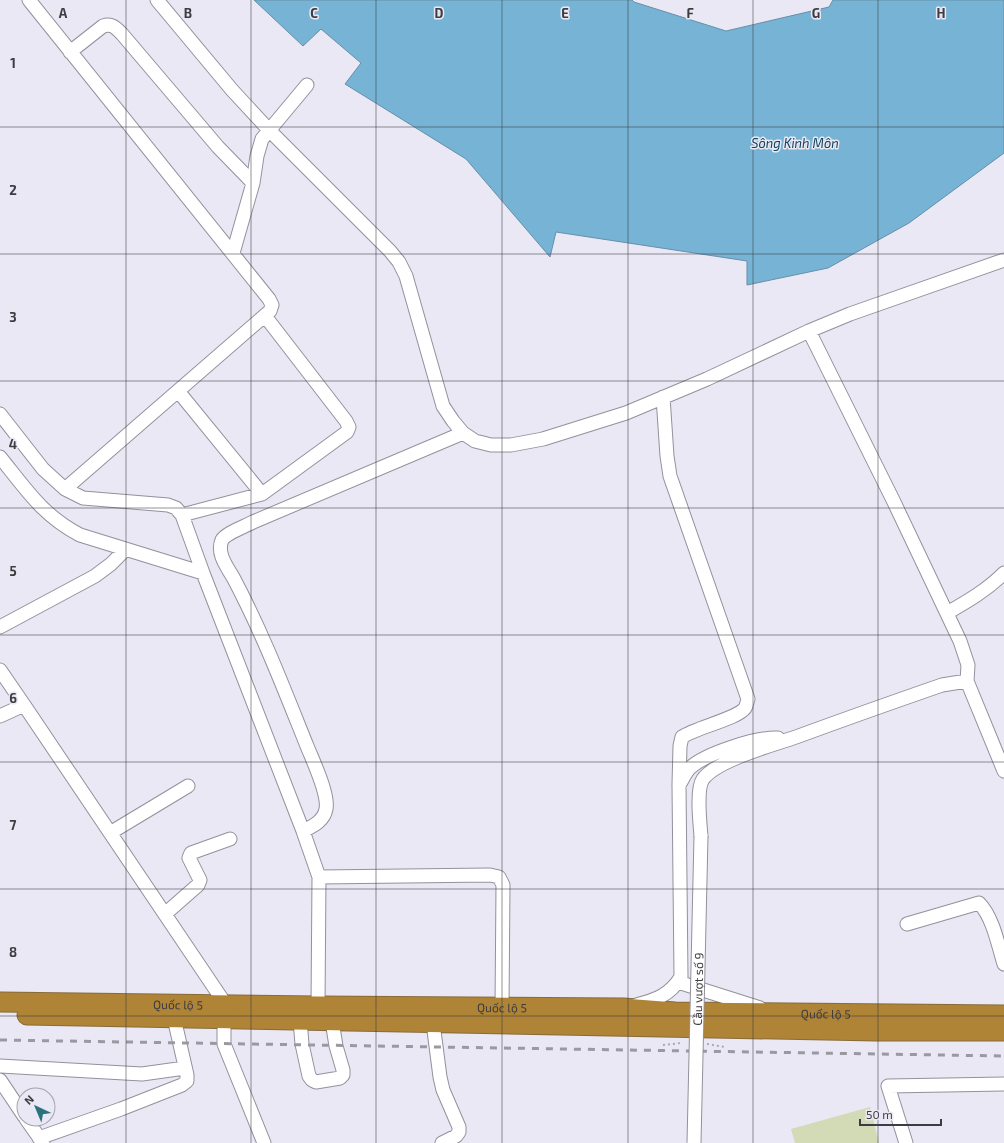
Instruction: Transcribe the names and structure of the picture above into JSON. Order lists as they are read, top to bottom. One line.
{"streets":{"highway":["Quốc lộ 5"],"street":["Cầu vượt số 9"]},"water":["Sông Kinh Môn"],"scale_bar":"50 m","north":"top left","grid":{"columns":["A","B","C","D","E","F","G","H"],"rows":["1","2","3","4","5","6","7","8"]}}
